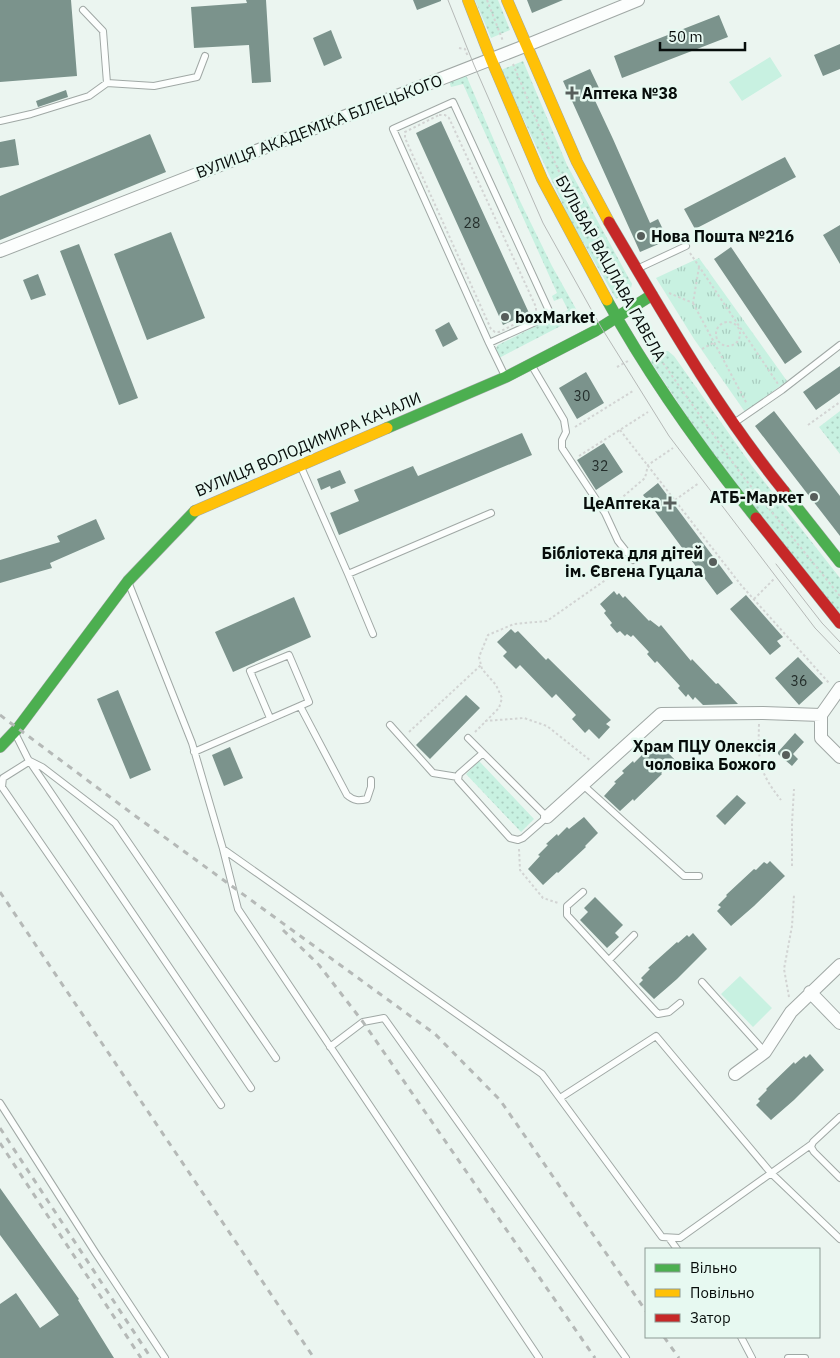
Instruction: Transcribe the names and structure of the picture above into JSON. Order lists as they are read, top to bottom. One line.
{"streets":{"main road":["БУЛЬВАР ВАЦЛАВА ГАВЕЛА","ВУЛИЦЯ ВОЛОДИМИРА КАЧАЛИ"],"street":["ВУЛИЦЯ АКАДЕМІКА БІЛЕЦЬКОГО"]},"crossings":[["ВУЛИЦЯ АКАДЕМІКА БІЛЕЦЬКОГО","БУЛЬВАР ВАЦЛАВА ГАВЕЛА"],["БУЛЬВАР ВАЦЛАВА ГАВЕЛА","ВУЛИЦЯ ВОЛОДИМИРА КАЧАЛИ"]],"places":{"health":["Аптека №38","ЦеАптека"],"other":["Нова Пошта №216","boxMarket","АТБ-Маркет","Бібліотека для дітей ім. Євгена Гуцала","Храм ПЦУ Олексія чоловіка Божого"]},"house_numbers":["28","30","32","36"],"legend":["Вільно","Повільно","Затор"],"scale_bar":"50 m"}
